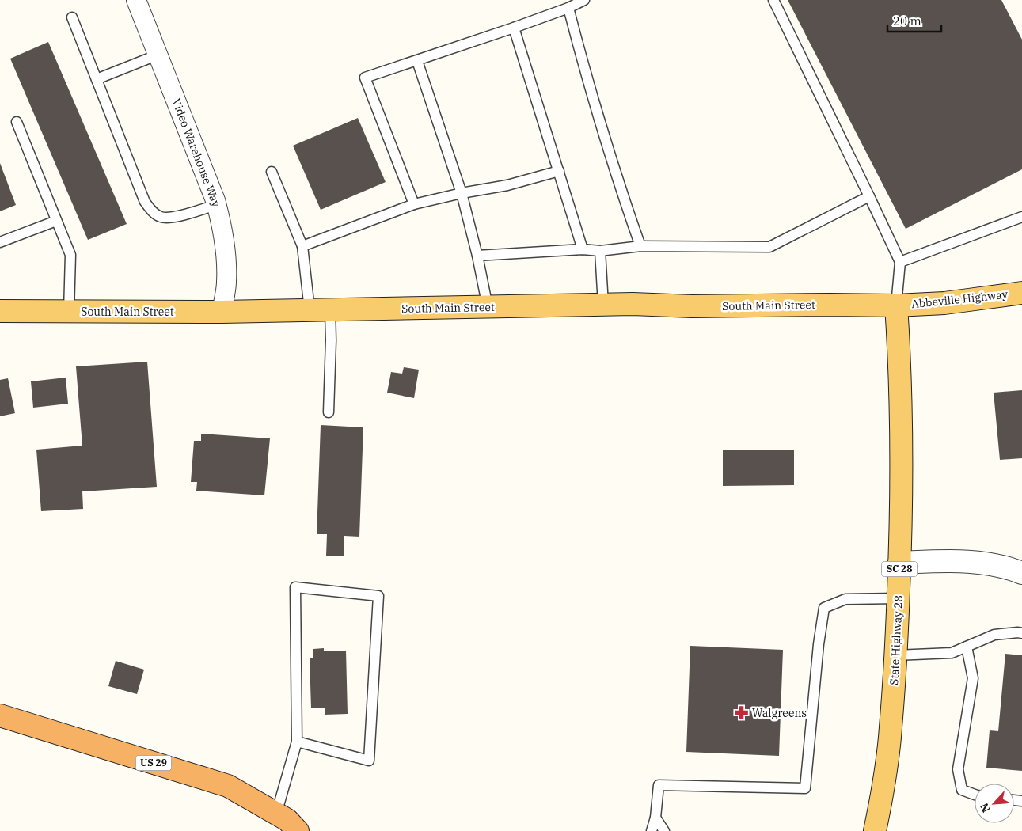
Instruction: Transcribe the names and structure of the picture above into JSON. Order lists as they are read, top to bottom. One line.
{"streets":{"highway":["US 29"],"main road":["Abbeville Highway","South Main Street","SC 28","State Highway 28"],"street":["Video Warehouse Way"]},"crossings":[["Video Warehouse Way","South Main Street"],["Abbeville Highway","South Main Street"],["Abbeville Highway","State Highway 28"],["South Main Street","State Highway 28"]],"places":{"pharmacy":["Walgreens"]},"scale_bar":"20 m","north":"bottom left"}
